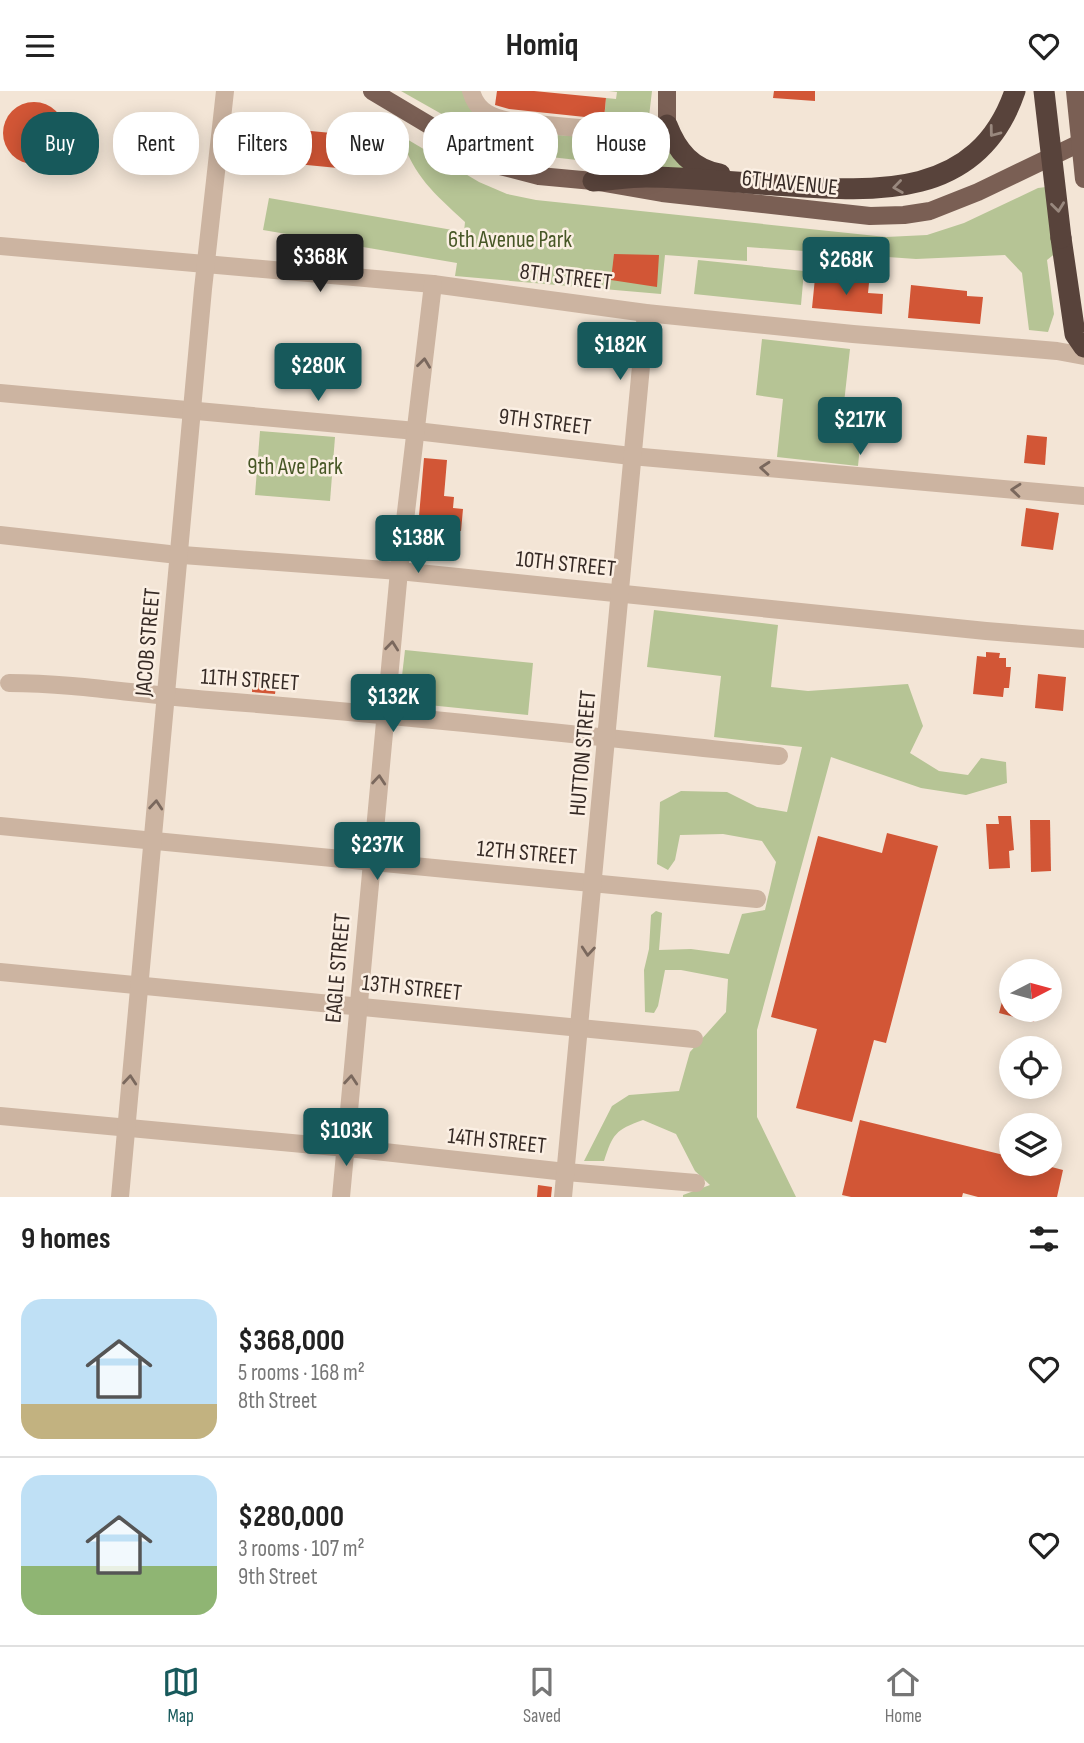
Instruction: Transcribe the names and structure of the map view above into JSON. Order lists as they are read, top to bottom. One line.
{"streets":{"main road":["6TH AVENUE"],"street":["8TH STREET","9TH STREET","10TH STREET","JACOB STREET","11TH STREET","HUTTON STREET","12TH STREET","EAGLE STREET","13TH STREET","14TH STREET"]},"crossings":[["8TH STREET","JACOB STREET"],["8TH STREET","HUTTON STREET"],["8TH STREET","EAGLE STREET"],["9TH STREET","JACOB STREET"],["9TH STREET","HUTTON STREET"],["9TH STREET","EAGLE STREET"],["10TH STREET","JACOB STREET"],["10TH STREET","HUTTON STREET"],["10TH STREET","EAGLE STREET"],["JACOB STREET","11TH STREET"],["JACOB STREET","12TH STREET"],["JACOB STREET","13TH STREET"],["JACOB STREET","14TH STREET"],["11TH STREET","HUTTON STREET"],["11TH STREET","EAGLE STREET"],["HUTTON STREET","12TH STREET"],["HUTTON STREET","13TH STREET"],["HUTTON STREET","14TH STREET"],["12TH STREET","EAGLE STREET"],["EAGLE STREET","13TH STREET"],["EAGLE STREET","14TH STREET"]],"one_way":["9TH STREET","EAGLE STREET"],"parks":["6th Avenue Park","9th Ave Park"],"north":"right","page":{"header":"Homiq","chip":["Buy","Rent","Filters","New","Apartment","House"],"price":["$368K","$268K","$182K","$280K","$217K","$138K","$132K","$237K","$103K"],"heading":"9 homes","list":[{"name":"$368,000","note":"5 rooms · 168 m² · 8th Street"},{"name":"$280,000","note":"3 rooms · 107 m² · 9th Street"}],"tabs":["Map","Saved","Home"]}}
